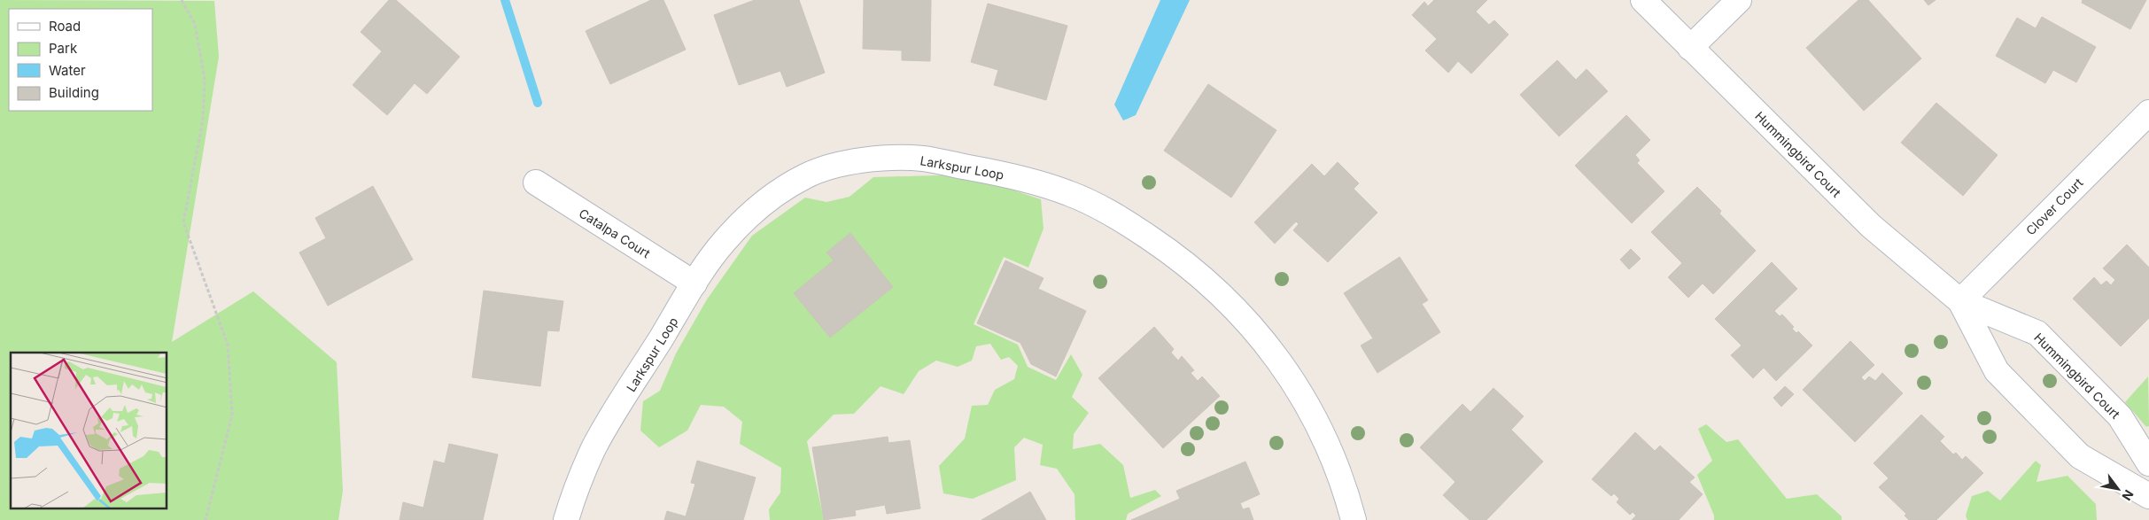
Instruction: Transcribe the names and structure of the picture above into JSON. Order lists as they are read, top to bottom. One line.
{"streets":{"street":["Hummingbird Court","Larkspur Loop","Clover Court","Catalpa Court"]},"crossings":[["Hummingbird Court","Clover Court"],["Larkspur Loop","Catalpa Court"]],"legend":["Road","Park","Water","Building"],"north":"bottom right"}
